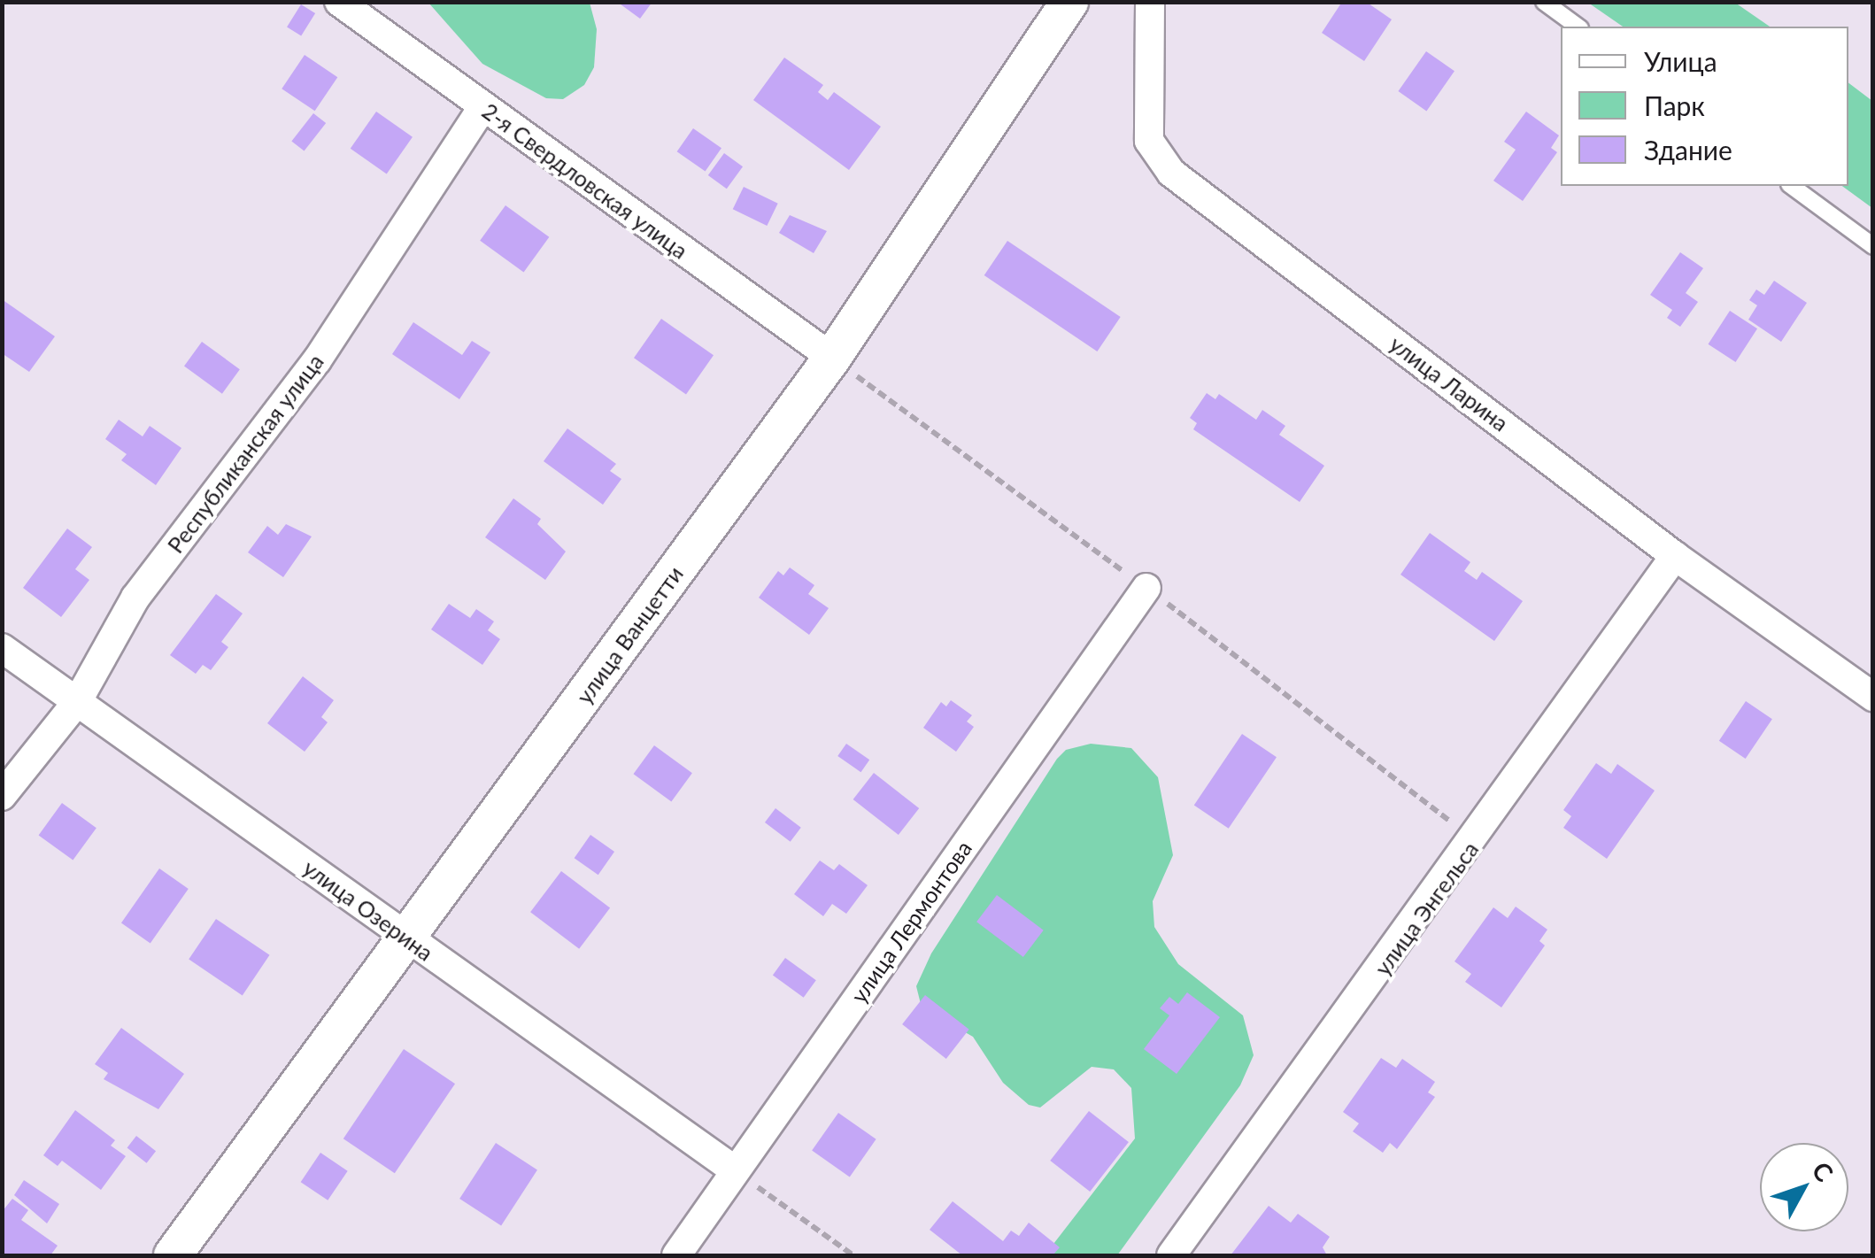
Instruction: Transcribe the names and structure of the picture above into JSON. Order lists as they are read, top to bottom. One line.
{"streets":{"street":["2-я Свердловская улица","улица Ларина","Республиканская улица","улица Ванцетти","улица Энгельса","улица Озерина","улица Лермонтова"]},"crossings":[["2-я Свердловская улица","Республиканская улица"],["2-я Свердловская улица","улица Ванцетти"],["улица Ларина","улица Энгельса"],["Республиканская улица","улица Озерина"],["улица Ванцетти","улица Озерина"],["улица Озерина","улица Лермонтова"]],"legend":["Улица","Парк","Здание"],"north":"top right"}
